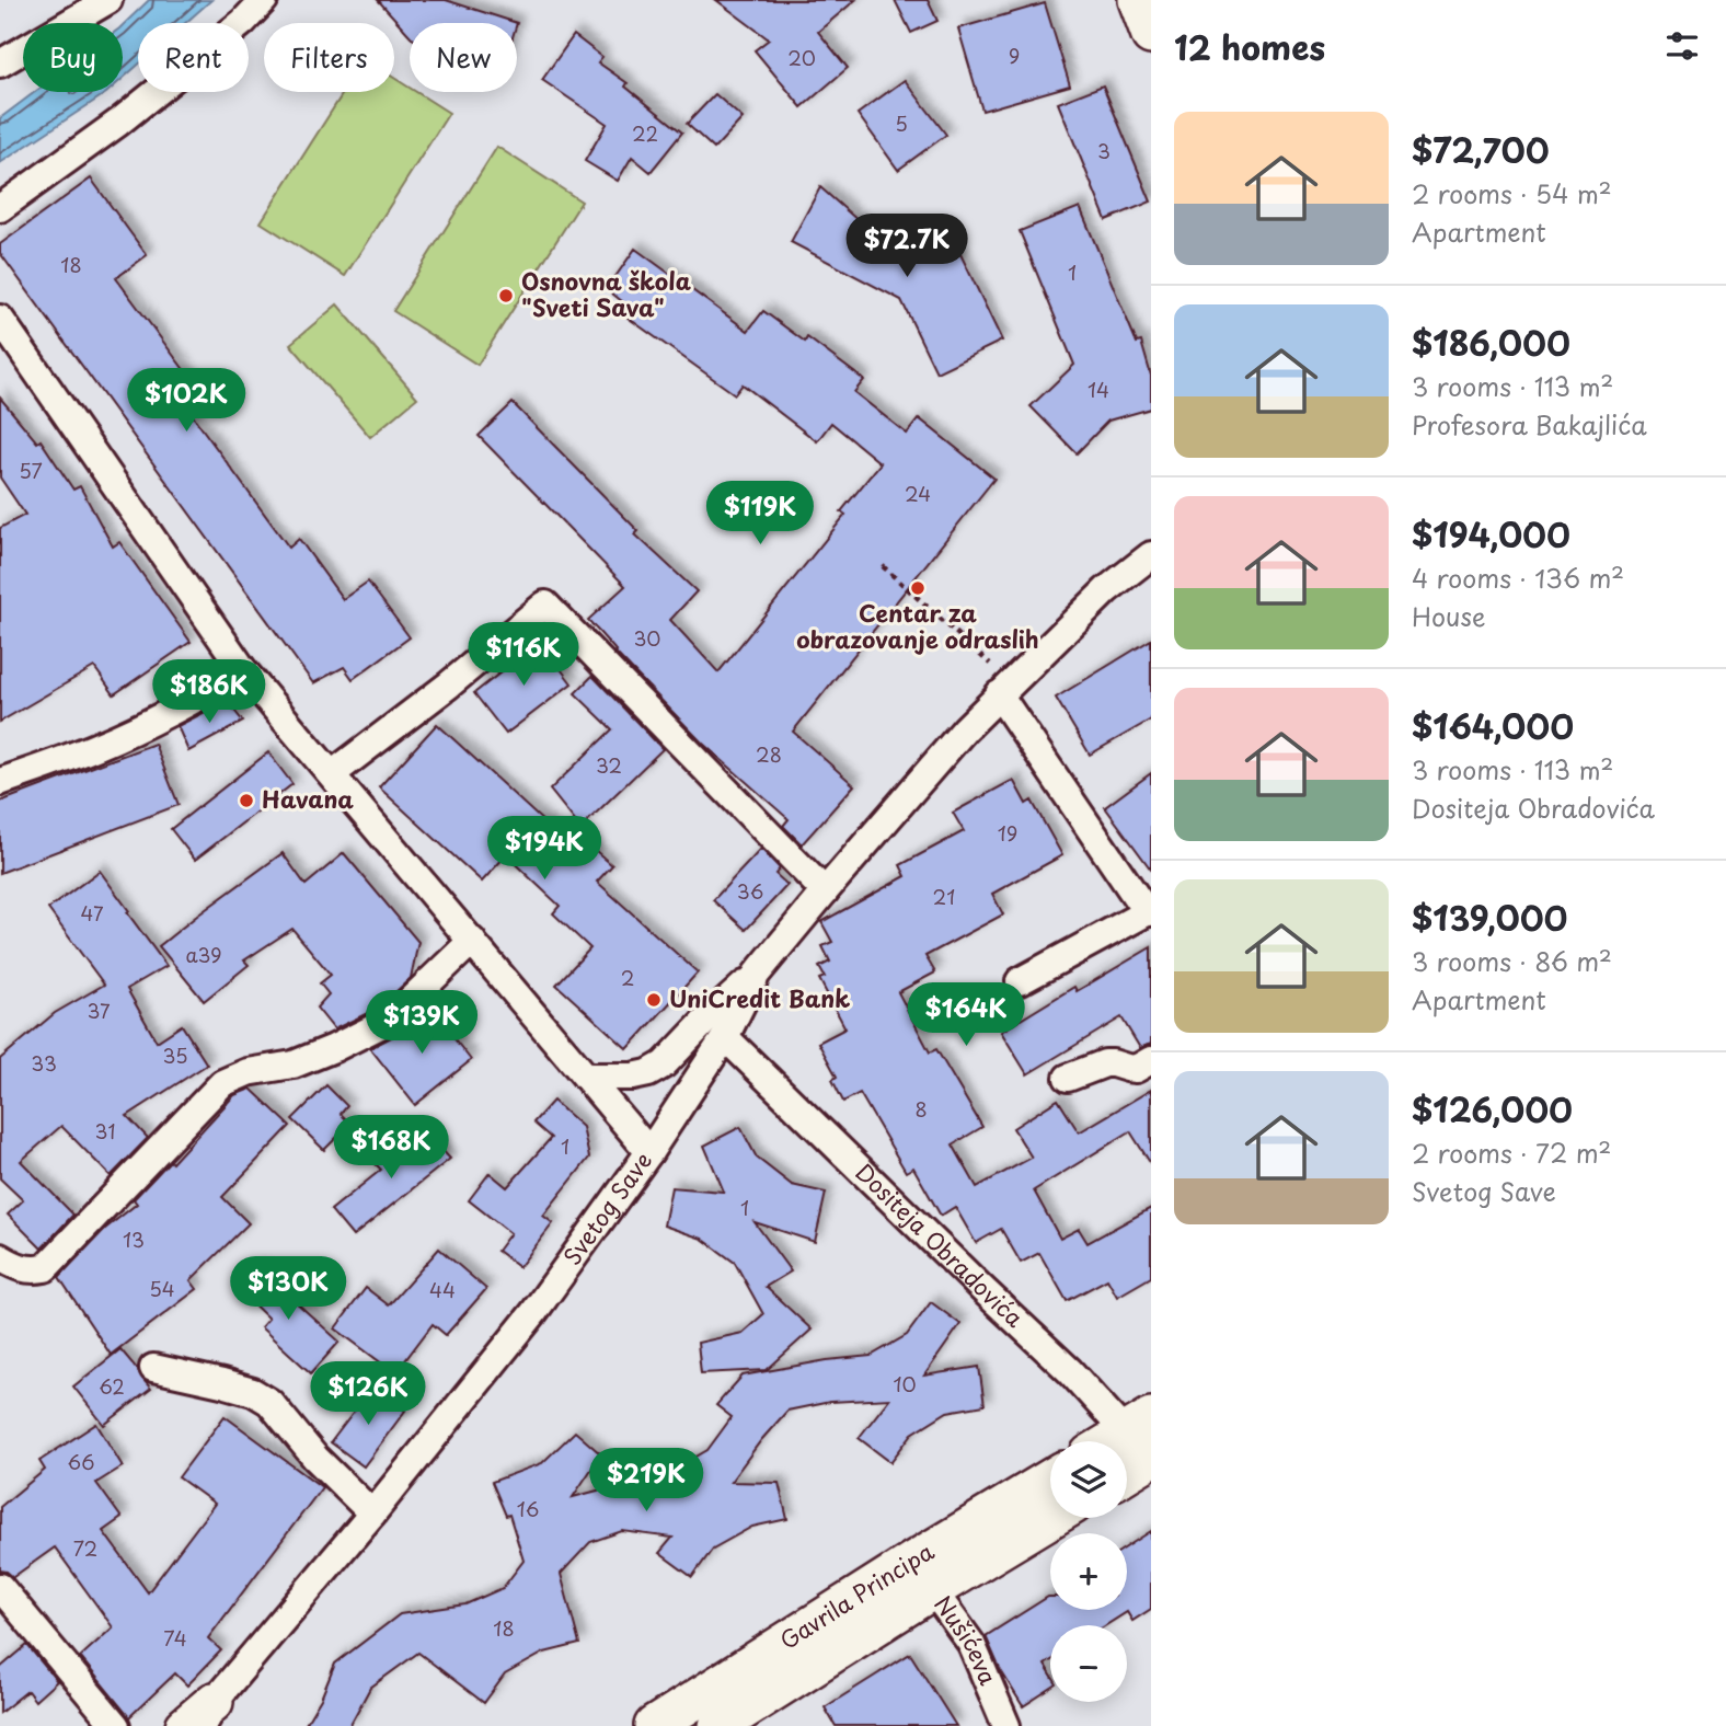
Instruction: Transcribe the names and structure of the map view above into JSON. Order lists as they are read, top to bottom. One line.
{"streets":{"main road":["Gavrila Principa"],"street":["Svetog Save","Dositeja Obradovića","Nušićeva"]},"crossings":[["Svetog Save","Dositeja Obradovića"],["Gavrila Principa","Nušićeva"]],"places":["Osnovna škola \"Sveti Sava\"","Centar za obrazovanje odraslih","Havana","UniCredit Bank"],"house_numbers":["9","20","5","22","3","18","1","14","57","24","30","28","32","19","36","21","47","а39","2","37","35","33","8","31","1","1","13","54","44","10","62","66","16","72","18","74"],"page":{"heading":"12 homes","chip":["Buy","Rent","Filters","New"],"list":[{"name":"$72,700","note":"2 rooms · 54 m² · Apartment"},{"name":"$186,000","note":"3 rooms · 113 m² · Profesora Bakajlića"},{"name":"$194,000","note":"4 rooms · 136 m² · House"},{"name":"$164,000","note":"3 rooms · 113 m² · Dositeja Obradovića"},{"name":"$139,000","note":"3 rooms · 86 m² · Apartment"},{"name":"$126,000","note":"2 rooms · 72 m² · Svetog Save"}],"price":["$72.7K","$102K","$119K","$116K","$186K","$194K","$164K","$139K","$168K","$130K","$126K","$219K"],"map_buttons":["+","−"]}}
